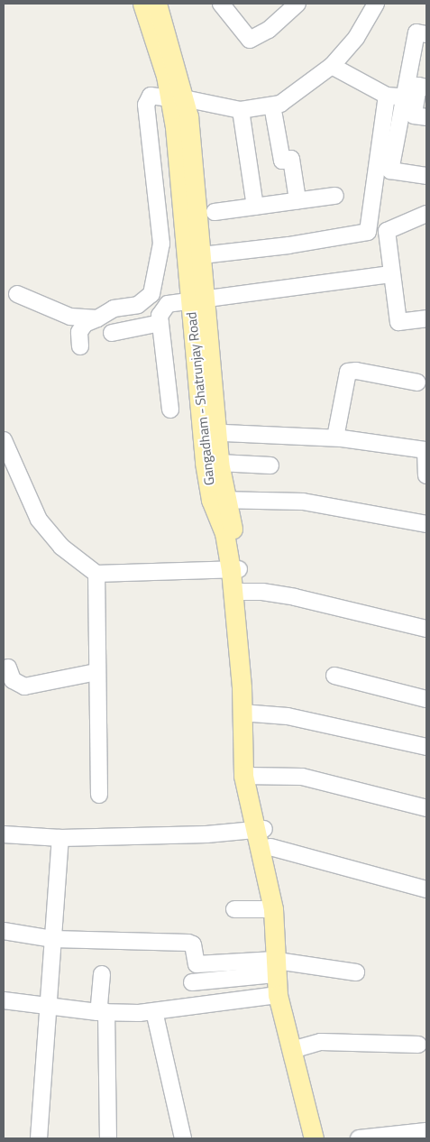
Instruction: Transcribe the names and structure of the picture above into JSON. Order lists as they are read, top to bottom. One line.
{"streets":{"main road":["Gangadham - Shatrunjay Road"]}}
